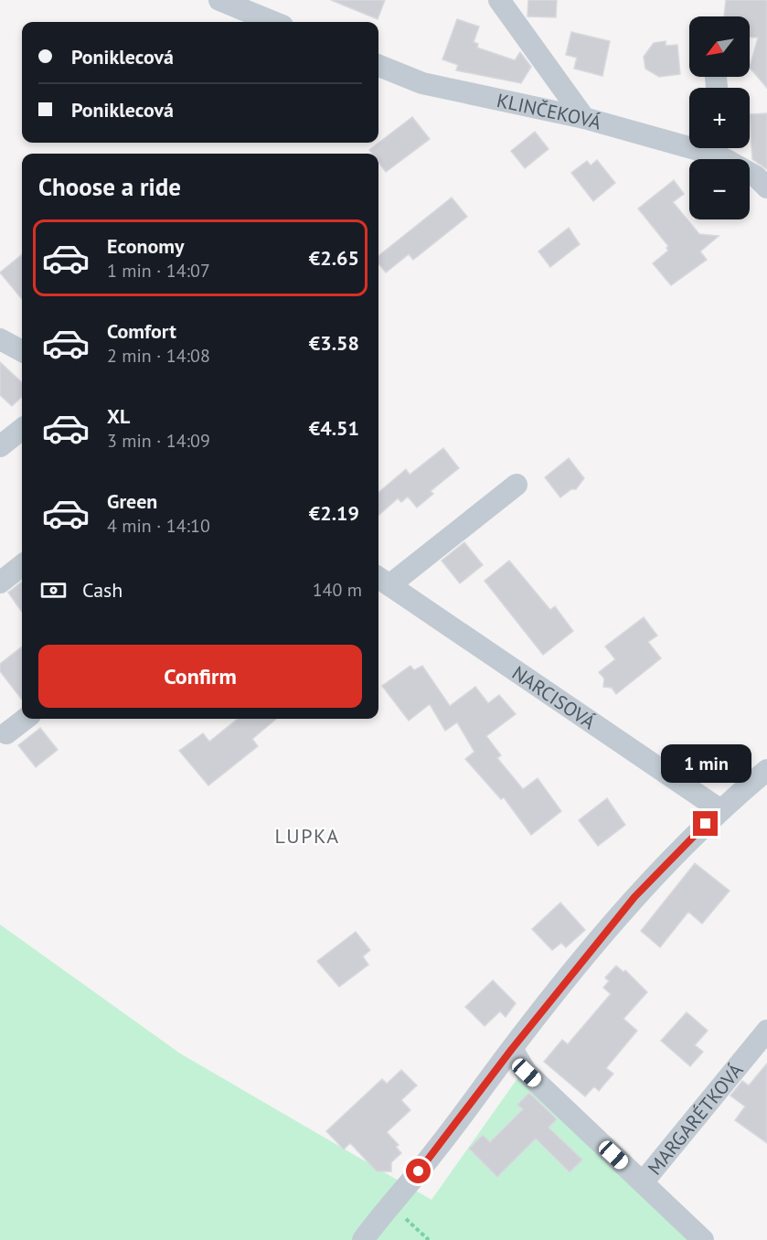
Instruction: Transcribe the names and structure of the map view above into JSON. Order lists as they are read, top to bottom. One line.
{"streets":{"street":["KLINČEKOVÁ","NARCISOVÁ","MARGARÉTKOVÁ"]},"districts":["LUPKA"],"north":"bottom left","page":{"map_buttons":["+","−"],"banner":["Poniklecová","Poniklecová"],"heading":"Choose a ride","list":[{"name":"Economy","note":"1 min · 14:07","value":"€2.65"},{"name":"Comfort","note":"2 min · 14:08","value":"€3.58"},{"name":"XL","note":"3 min · 14:09","value":"€4.51"},{"name":"Green","note":"4 min · 14:10","value":"€2.19"}],"pay":["Cash","140 m"],"buttons":"Confirm","bubble":"1 min"}}
